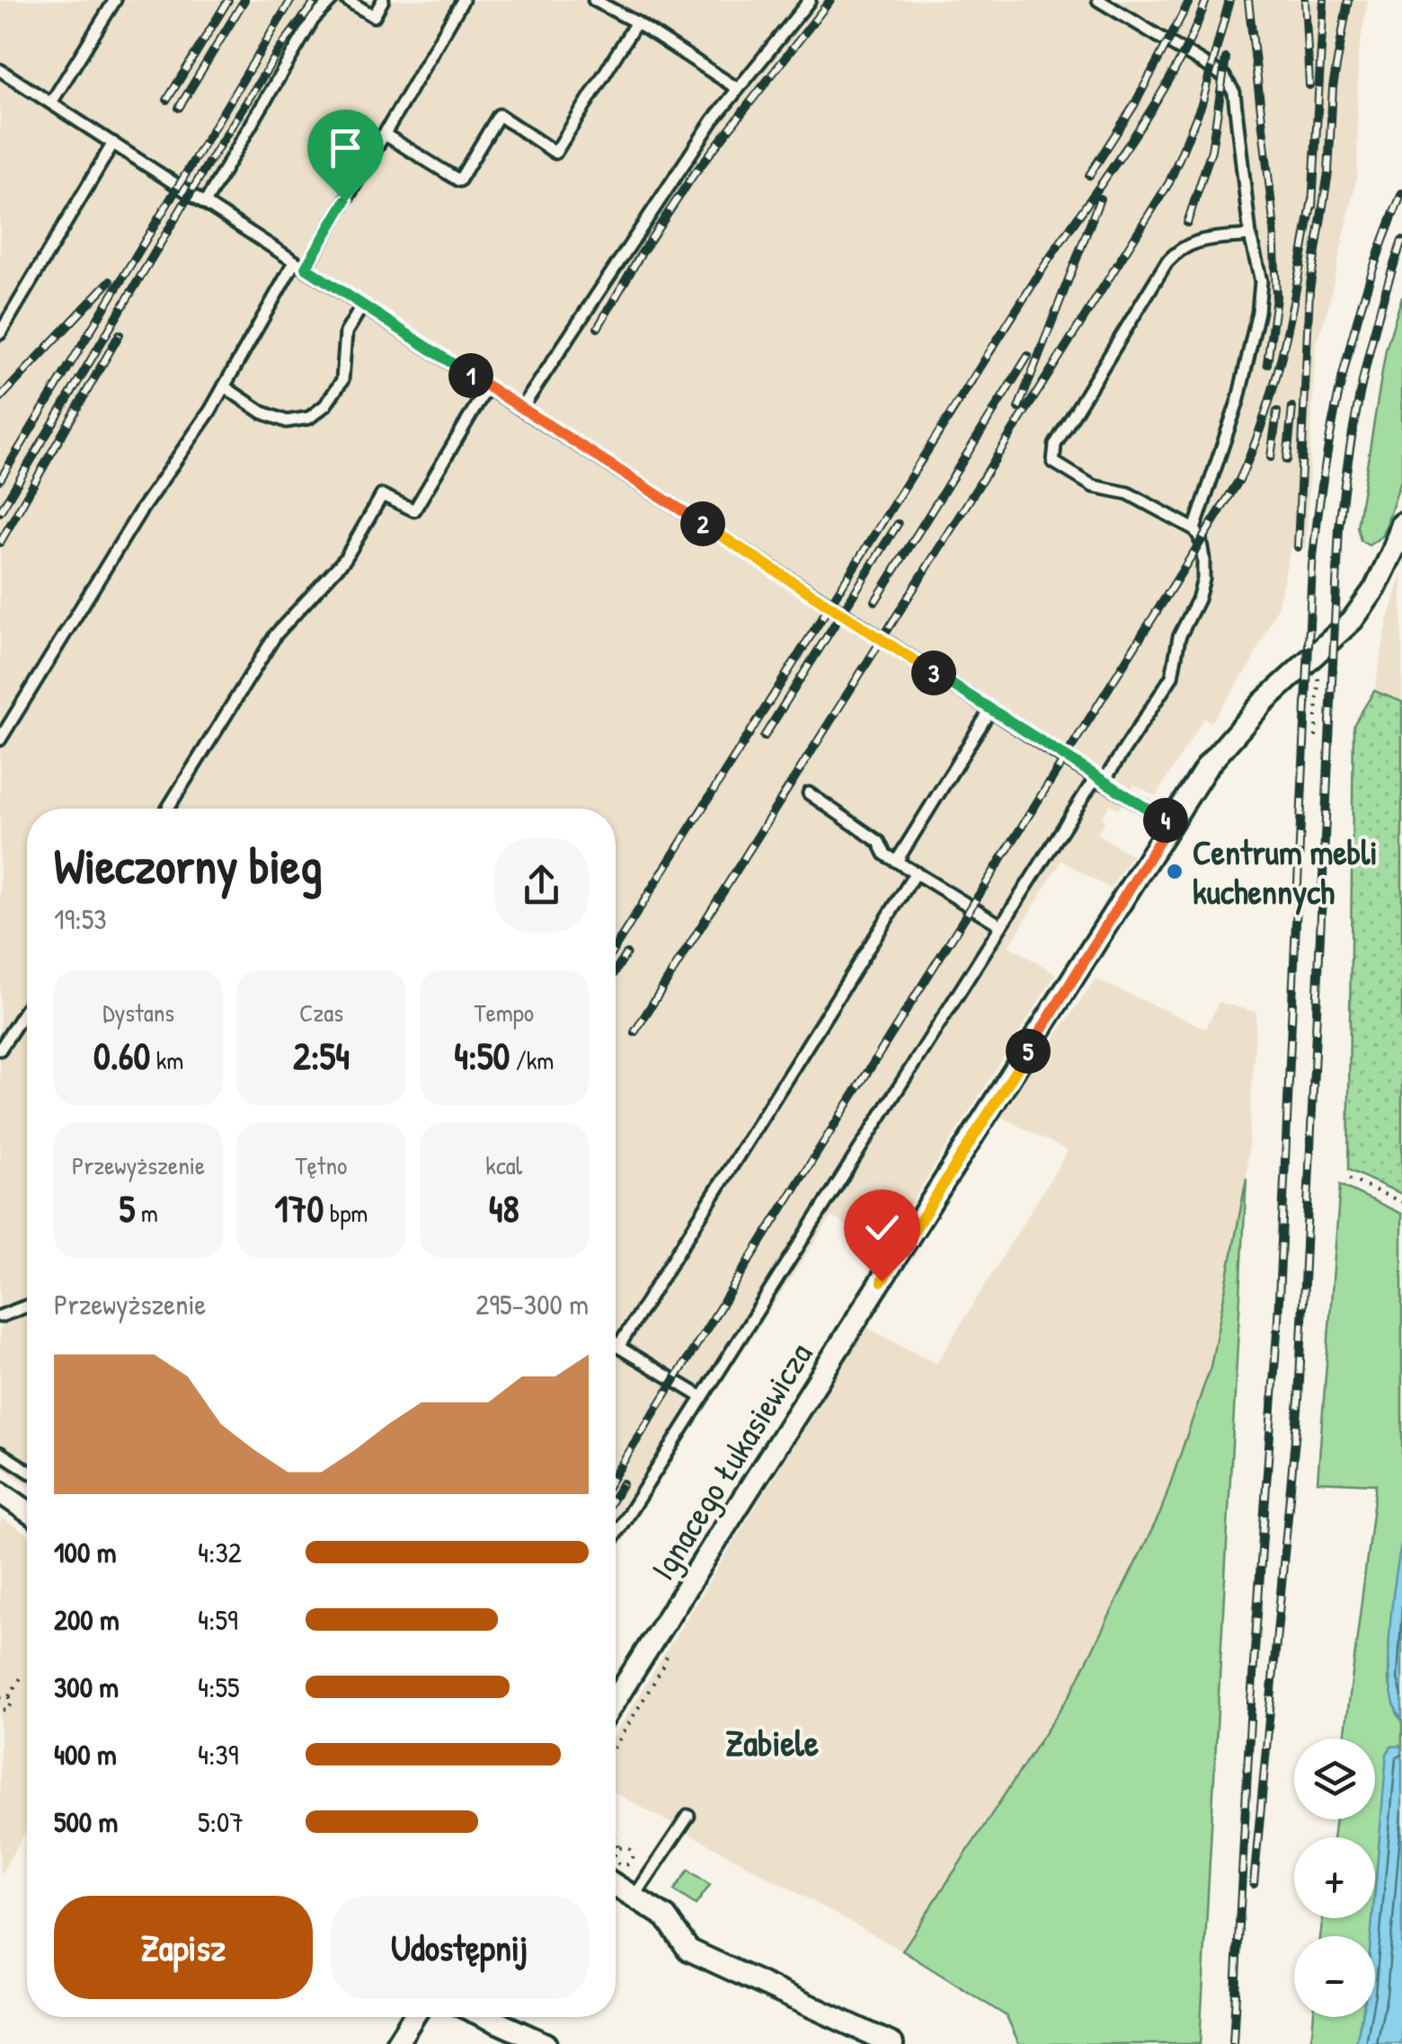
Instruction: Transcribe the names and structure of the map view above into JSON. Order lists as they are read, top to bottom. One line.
{"streets":{"street":["Ignacego Łukasiewicza"]},"districts":["Zabiele"],"places":["Centrum mebli kuchennych"],"page":{"pins":["1","2","3","4","5"],"heading":["Wieczorny bieg","19:53"],"stats":[["Dystans","0.60 km"],["Czas","2:54"],["Tempo","4:50 /km"],["Przewyższenie","5 m"],["Tętno","170 bpm"],["kcal","48"]],"chart":["Przewyższenie","295–300 m"],"list":[{"name":"100 m","note":"4:32"},{"name":"200 m","note":"4:59"},{"name":"300 m","note":"4:55"},{"name":"400 m","note":"4:39"},{"name":"500 m","note":"5:07"}],"map_buttons":["+","−"],"buttons":["Zapisz","Udostępnij"]}}
